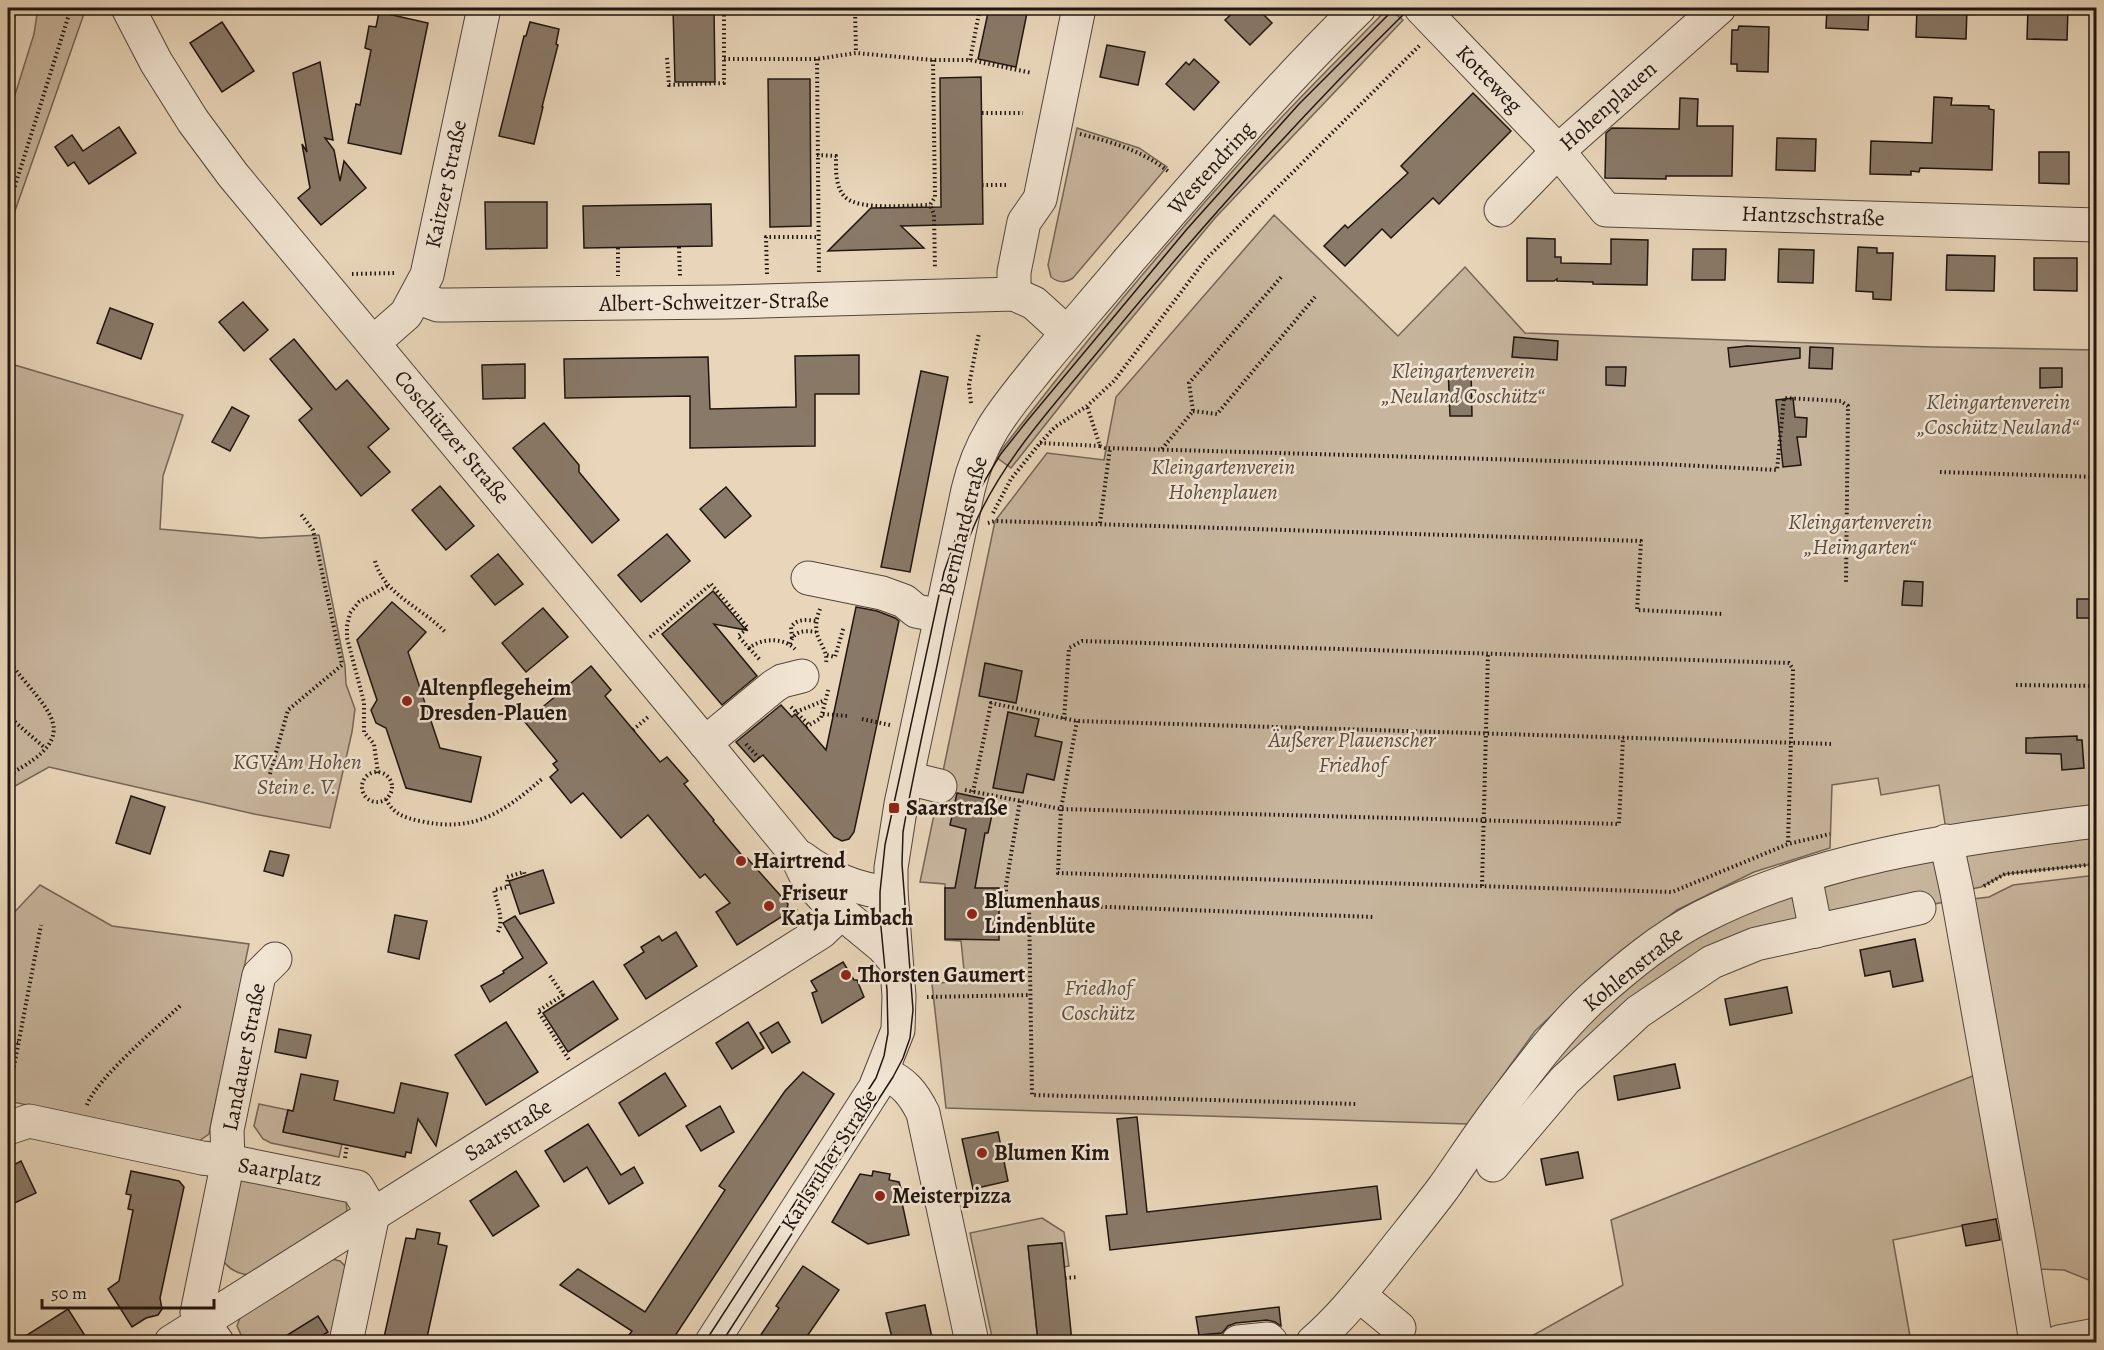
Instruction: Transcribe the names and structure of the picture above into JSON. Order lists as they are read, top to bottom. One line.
{"streets":{"street":["Kotteweg","Hohenplauen","Westendring","Kaitzer Straße","Hantzschstraße","Albert-Schweitzer-Straße","Coschützer Straße","Bernhardstraße","Kohlenstraße","Landauer Straße","Saarstraße","Karlsruher Straße","Saarplatz"]},"crossings":[["Kotteweg","Hohenplauen"],["Kotteweg","Hantzschstraße"],["Hohenplauen","Hantzschstraße"],["Westendring","Bernhardstraße"],["Kaitzer Straße","Albert-Schweitzer-Straße"],["Kaitzer Straße","Coschützer Straße"],["Coschützer Straße","Bernhardstraße"],["Coschützer Straße","Saarstraße"],["Coschützer Straße","Karlsruher Straße"],["Bernhardstraße","Karlsruher Straße"],["Landauer Straße","Saarplatz"],["Saarstraße","Saarplatz"]],"parks":["Kleingartenverein „Neuland Coschütz“","Kleingartenverein „Coschütz Neuland“","Kleingartenverein Hohenplauen","Kleingartenverein „Heimgarten“","Äußerer Plauenscher Friedhof","KGV Am Hohen Stein e. V.","Friedhof Coschütz"],"places":{"other":["Altenpflegeheim Dresden-Plauen","Hairtrend","Friseur Katja Limbach","Blumenhaus Lindenblüte","Thorsten Gaumert","Blumen Kim","Meisterpizza"],"transit":["Saarstraße"]},"scale_bar":"50 m"}
